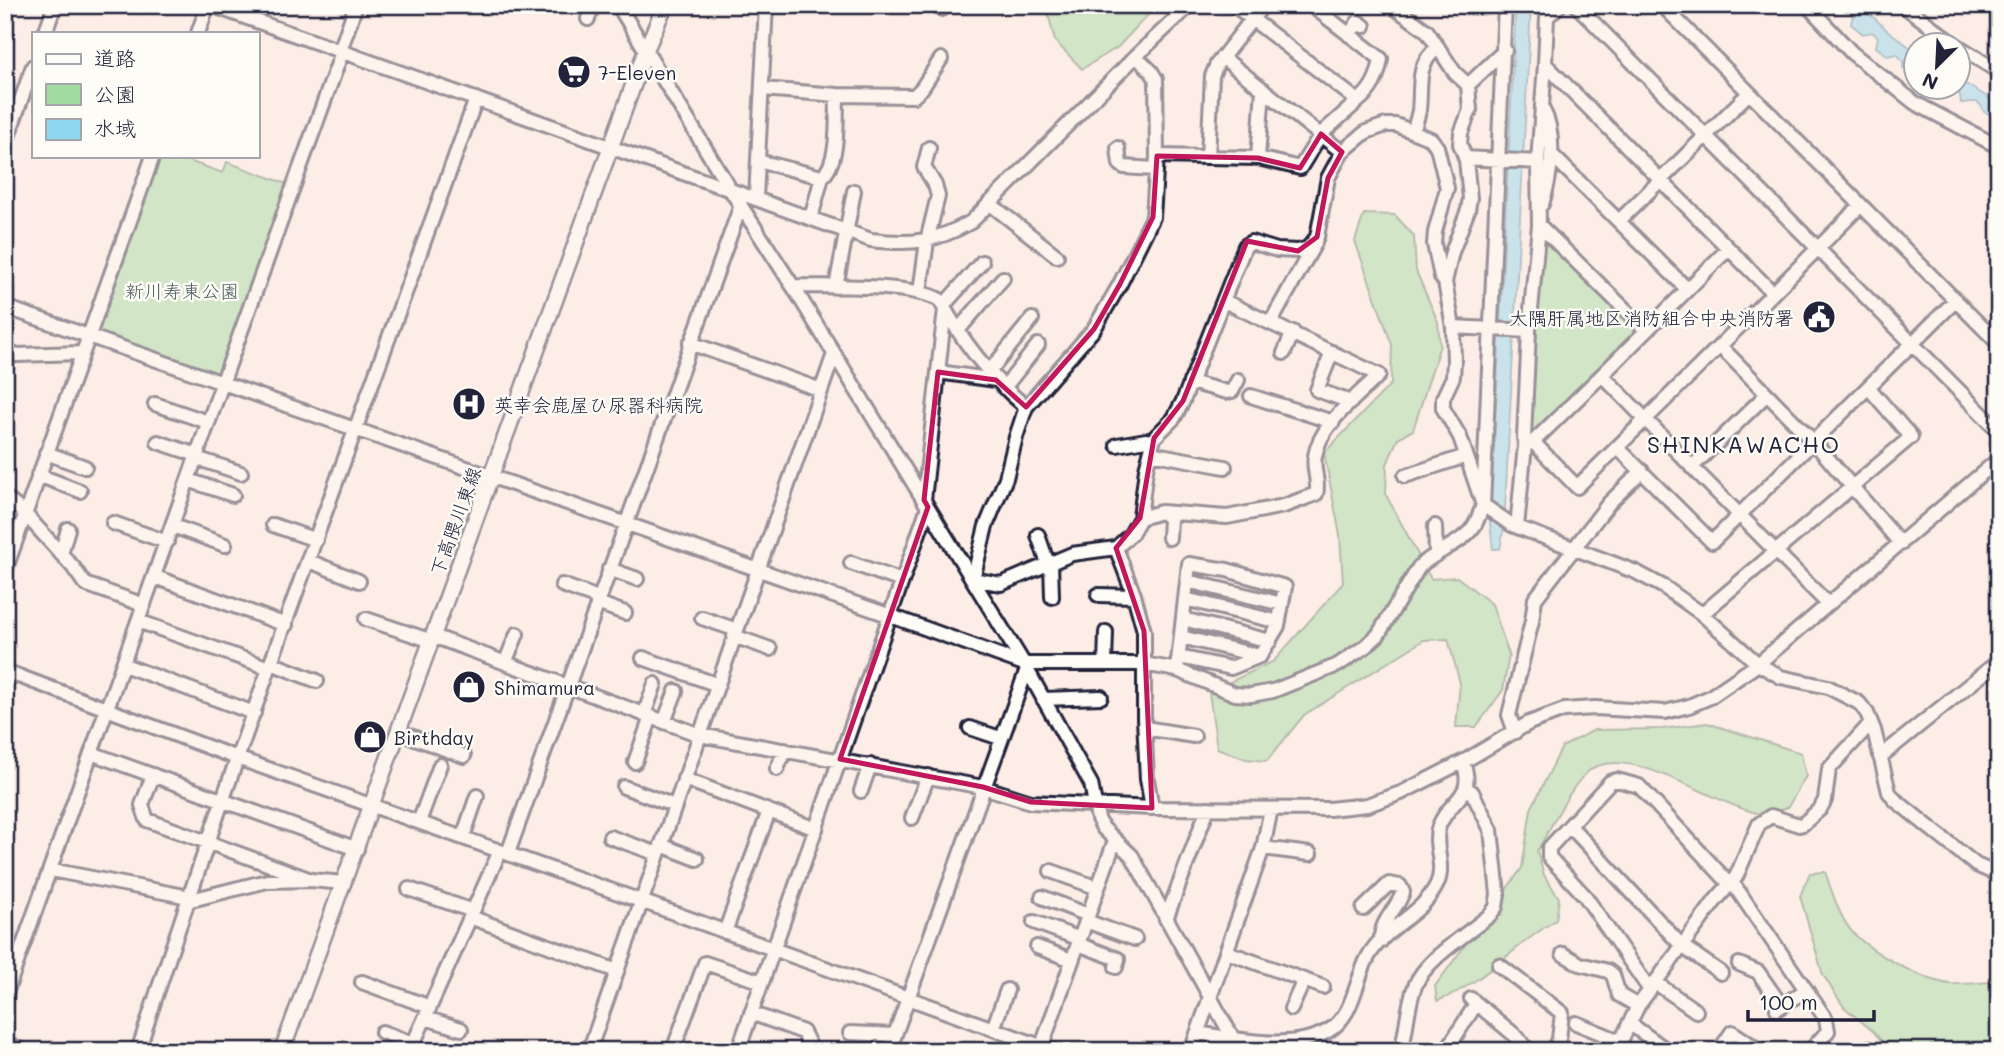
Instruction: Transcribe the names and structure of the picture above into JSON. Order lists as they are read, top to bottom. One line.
{"streets":{"main road":["下高隈川東線"]},"districts":["SHINKAWACHO"],"parks":["新川寿東公園"],"places":{"supermarket":["7-Eleven"],"public building":["大隅肝属地区消防組合中央消防署"],"hospital":["英幸会鹿屋ひ尿器科病院"],"shop":["Shimamura","Birthday"]},"legend":["道路","公園","水域"],"scale_bar":"100 m","north":"bottom left"}
